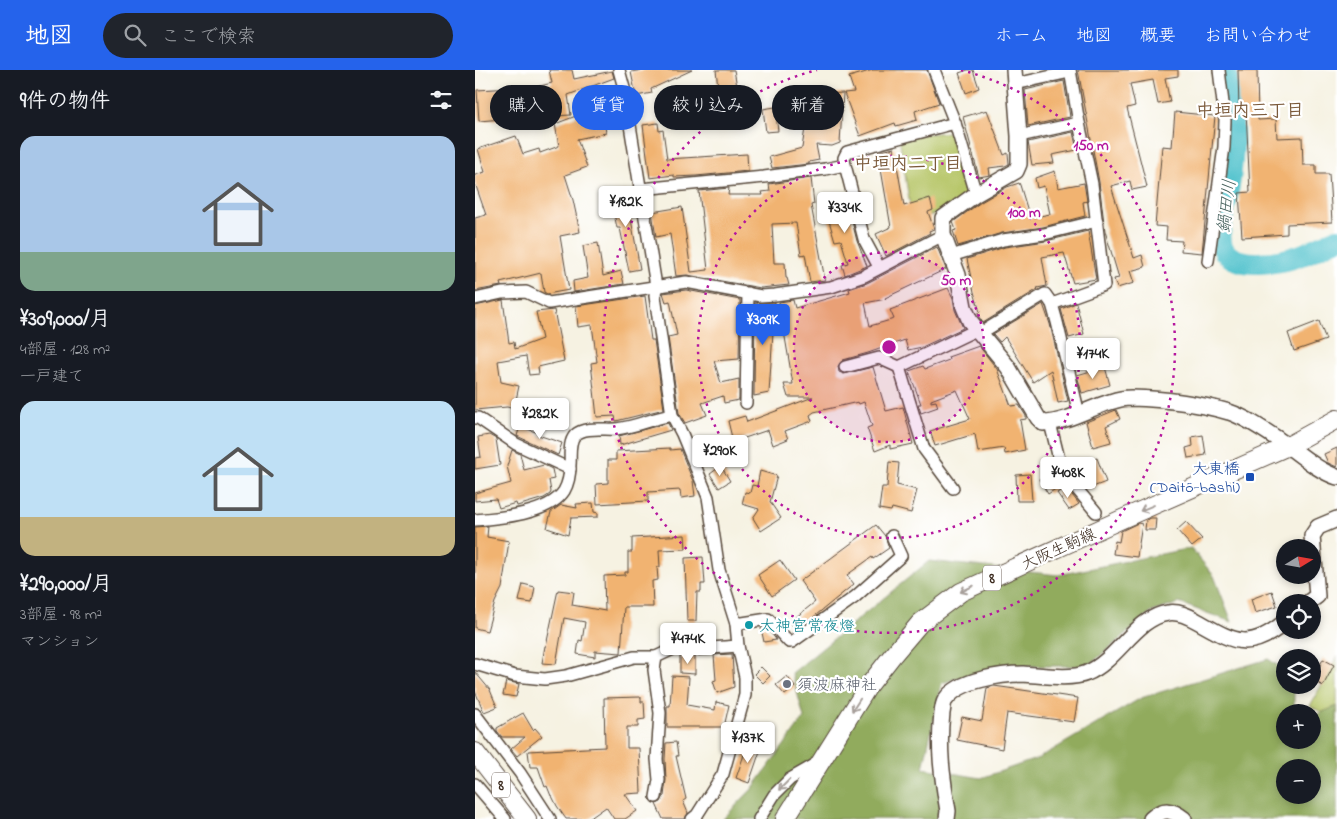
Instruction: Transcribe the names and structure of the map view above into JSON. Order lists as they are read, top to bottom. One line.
{"streets":{"main road":["大阪生駒線","8"]},"one_way":["大阪生駒線"],"districts":["中垣内三丁目","中垣内二丁目"],"water":["鍋田川"],"places":{"transit":["大東橋 (Daitō-bashi)"],"other":["太神宮常夜燈","須波麻神社"]},"north":"right","page":{"header":"地図","search":"ここで検索","nav":["ホーム","地図","概要","お問い合わせ"],"heading":"9件の物件","chip":["購入","賃貸","絞り込み","新着"],"list":[{"name":"¥309,000/月","note":"4部屋 · 128 m² · 一戸建て"},{"name":"¥290,000/月","note":"3部屋 · 98 m² · マンション"}],"price":["¥182K","¥334K","¥309K","¥174K","¥282K","¥290K","¥408K","¥474K","¥137K"],"map_buttons":["+","−"]},"rings":["150 m","100 m","50 m"]}
